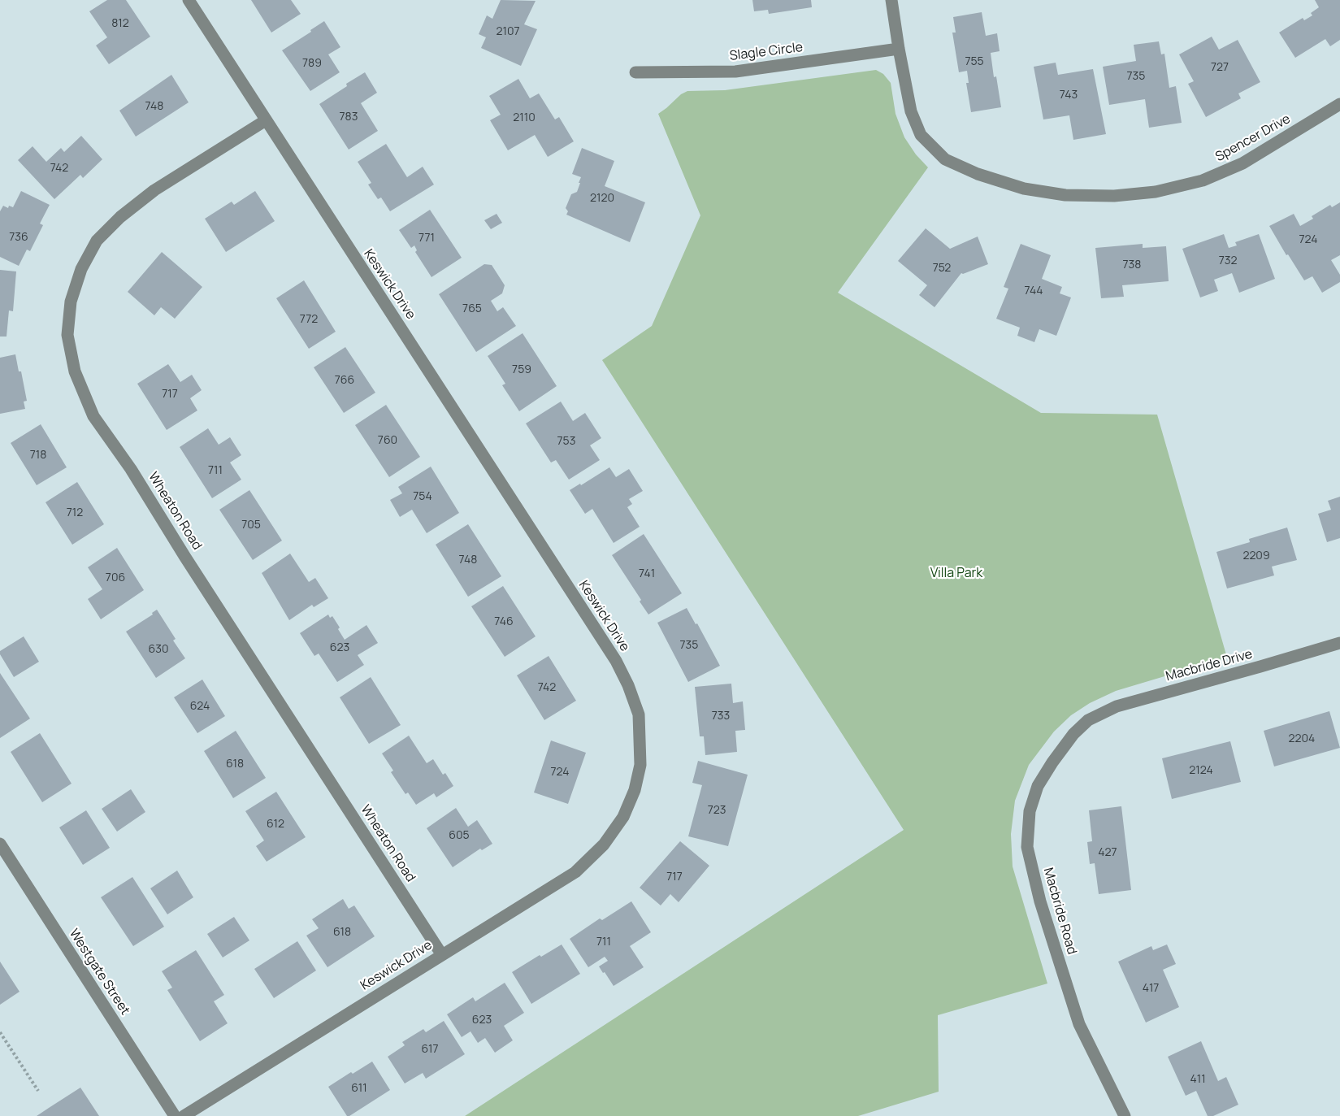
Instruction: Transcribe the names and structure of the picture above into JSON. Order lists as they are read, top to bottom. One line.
{"streets":{"street":["Slagle Circle","Spencer Drive","Keswick Drive","Wheaton Road","Macbride Drive","Macbride Road","Westgate Street"]},"crossings":[["Slagle Circle","Spencer Drive"],["Keswick Drive","Wheaton Road"],["Macbride Drive","Macbride Road"]],"parks":["Villa Park"],"house_numbers":["812","2107","755","789","727","735","743","748","783","2110","742","2120","736","771","724","732","738","752","744","765","772","759","766","717","760","753","718","711","754","712","705","2209","748","741","706","746","735","623","630","742","624","733","2204","618","2124","724","723","612","605","427","717","618","711","417","623","617","411","611"]}
